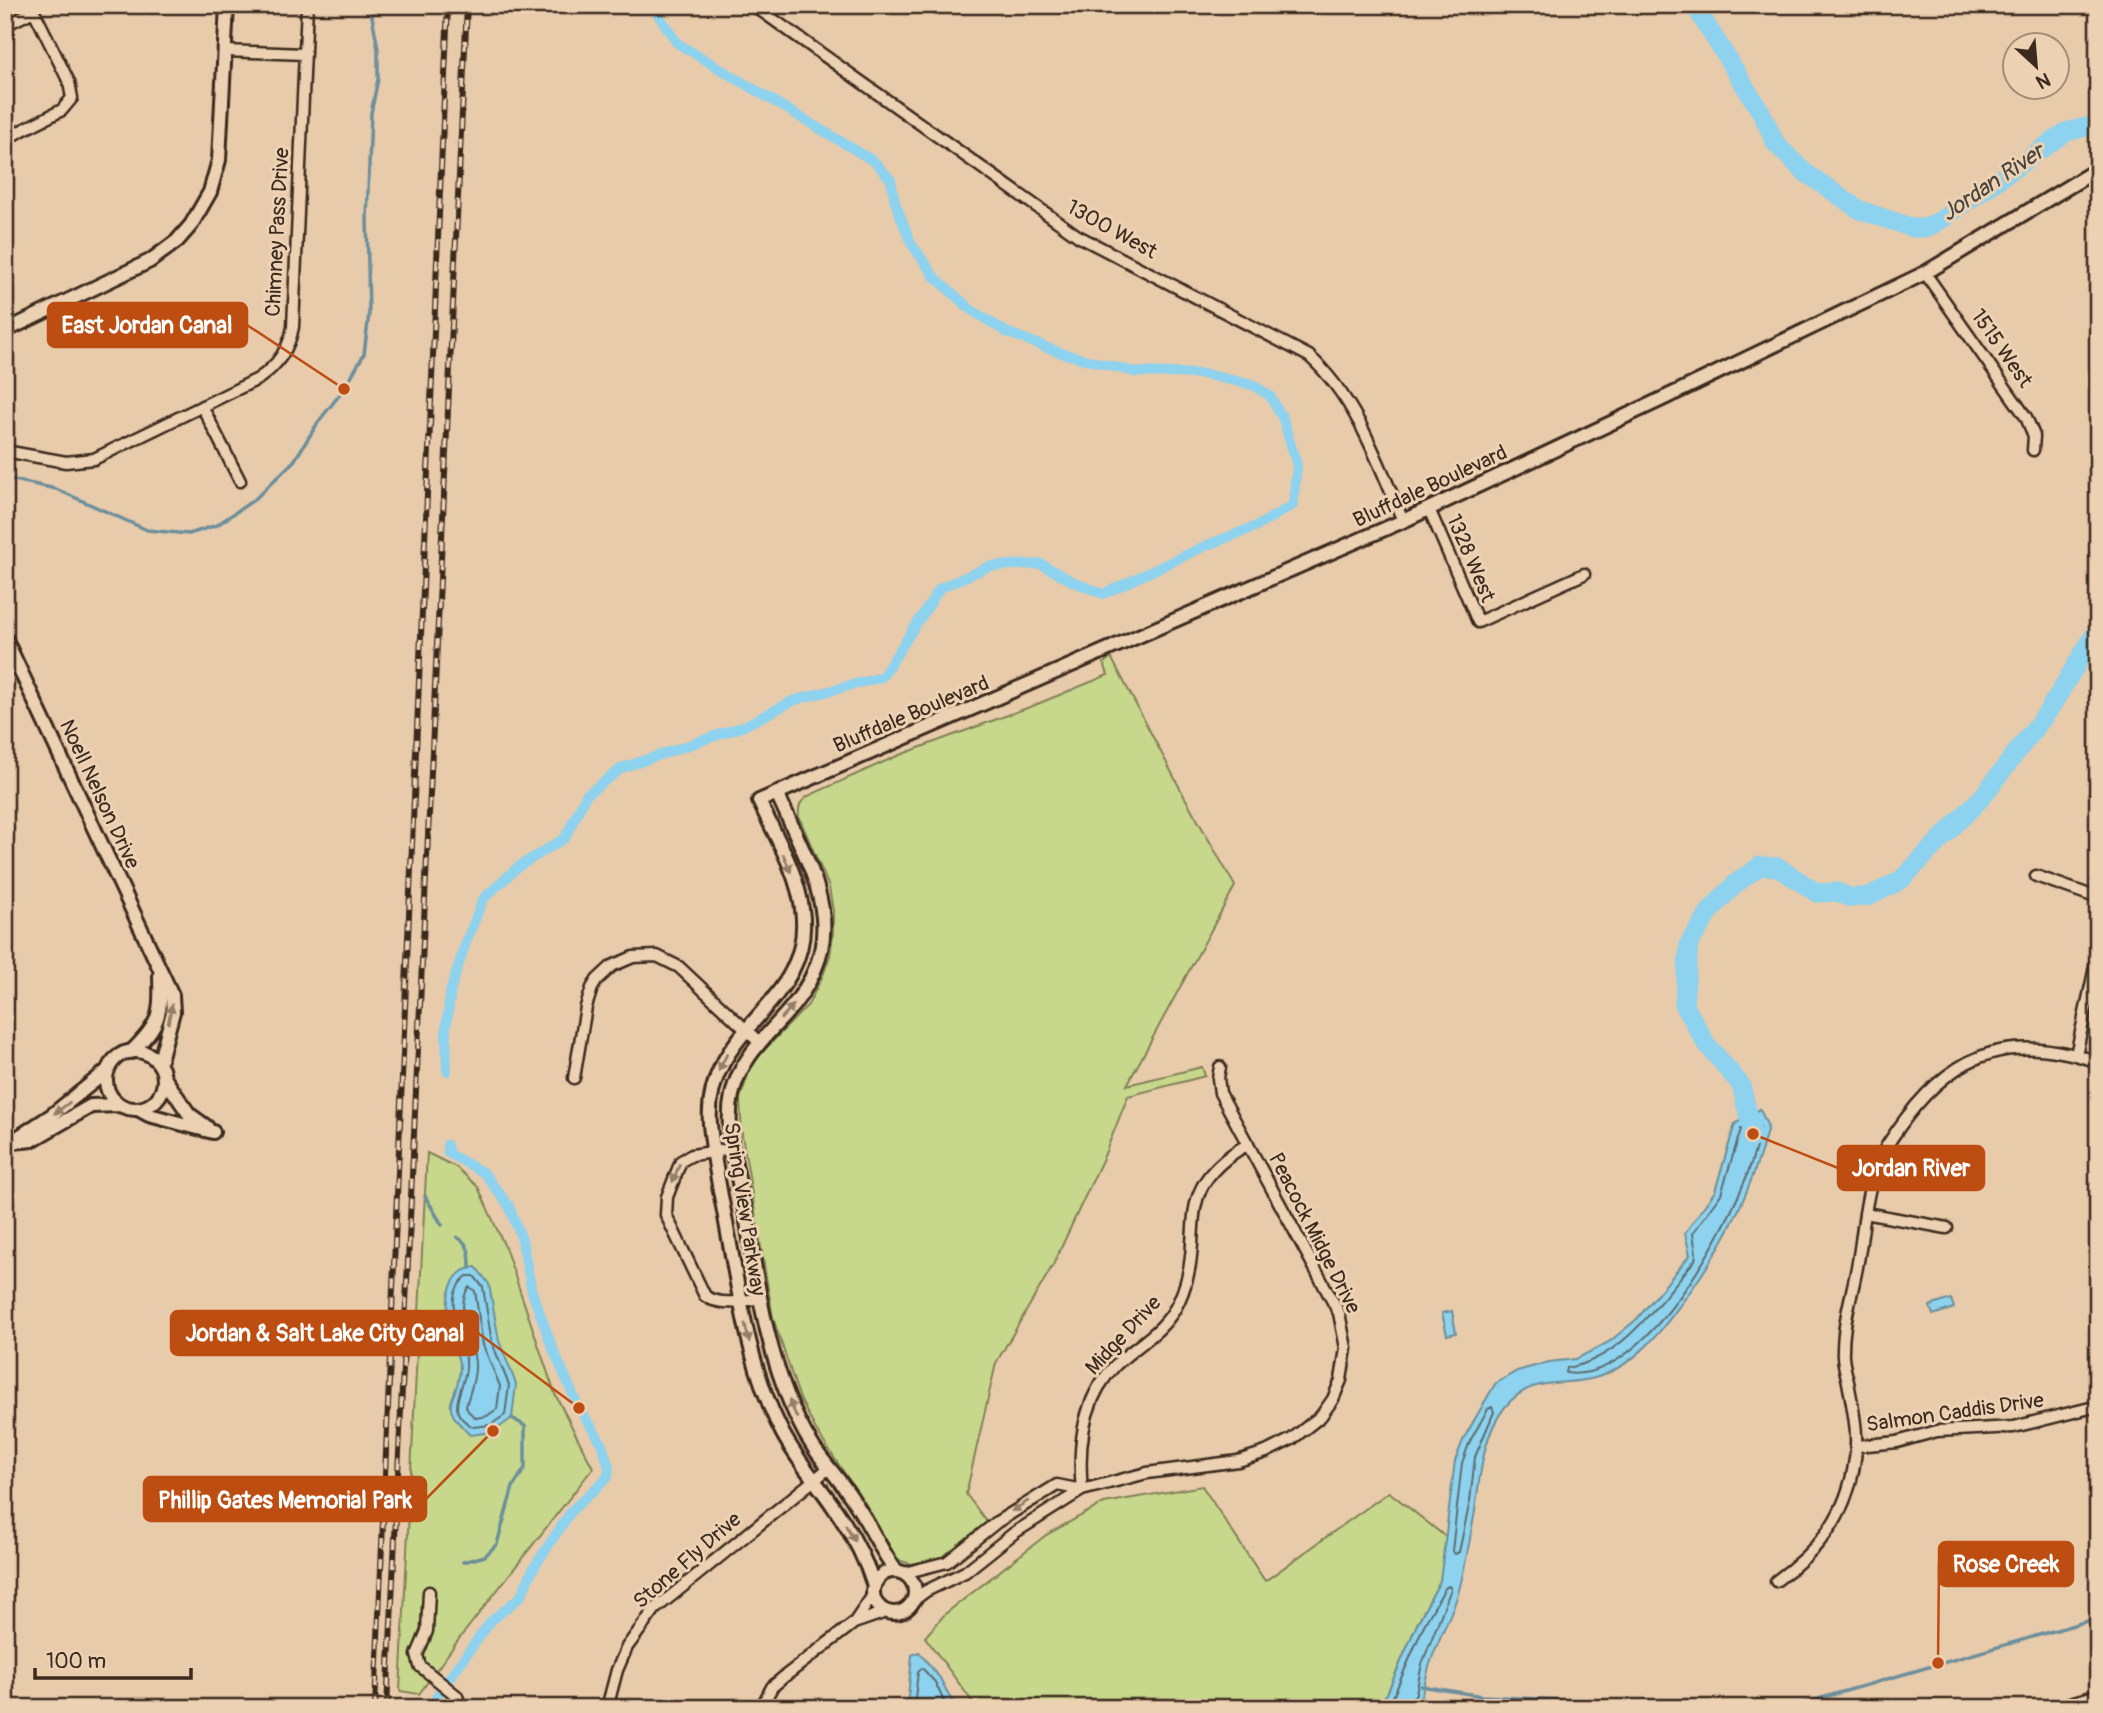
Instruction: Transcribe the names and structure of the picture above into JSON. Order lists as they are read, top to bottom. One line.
{"streets":{"street":["1300 West","Chimney Pass Drive","1515 West","Bluffdale Boulevard","1328 West","Noell Nelson Drive","Spring View Parkway","Peacock Midge Drive","Midge Drive","Salmon Caddis Drive","Stone Fly Drive"]},"crossings":[["1300 West","Bluffdale Boulevard"],["1515 West","Bluffdale Boulevard"],["Bluffdale Boulevard","1328 West"],["Bluffdale Boulevard","Spring View Parkway"],["Spring View Parkway","Peacock Midge Drive"],["Spring View Parkway","Stone Fly Drive"],["Peacock Midge Drive","Midge Drive"]],"water":["Jordan River"],"places":["East Jordan Canal","Jordan River","Jordan & Salt Lake City Canal","Phillip Gates Memorial Park","Rose Creek"],"scale_bar":"100 m","north":"bottom right"}
